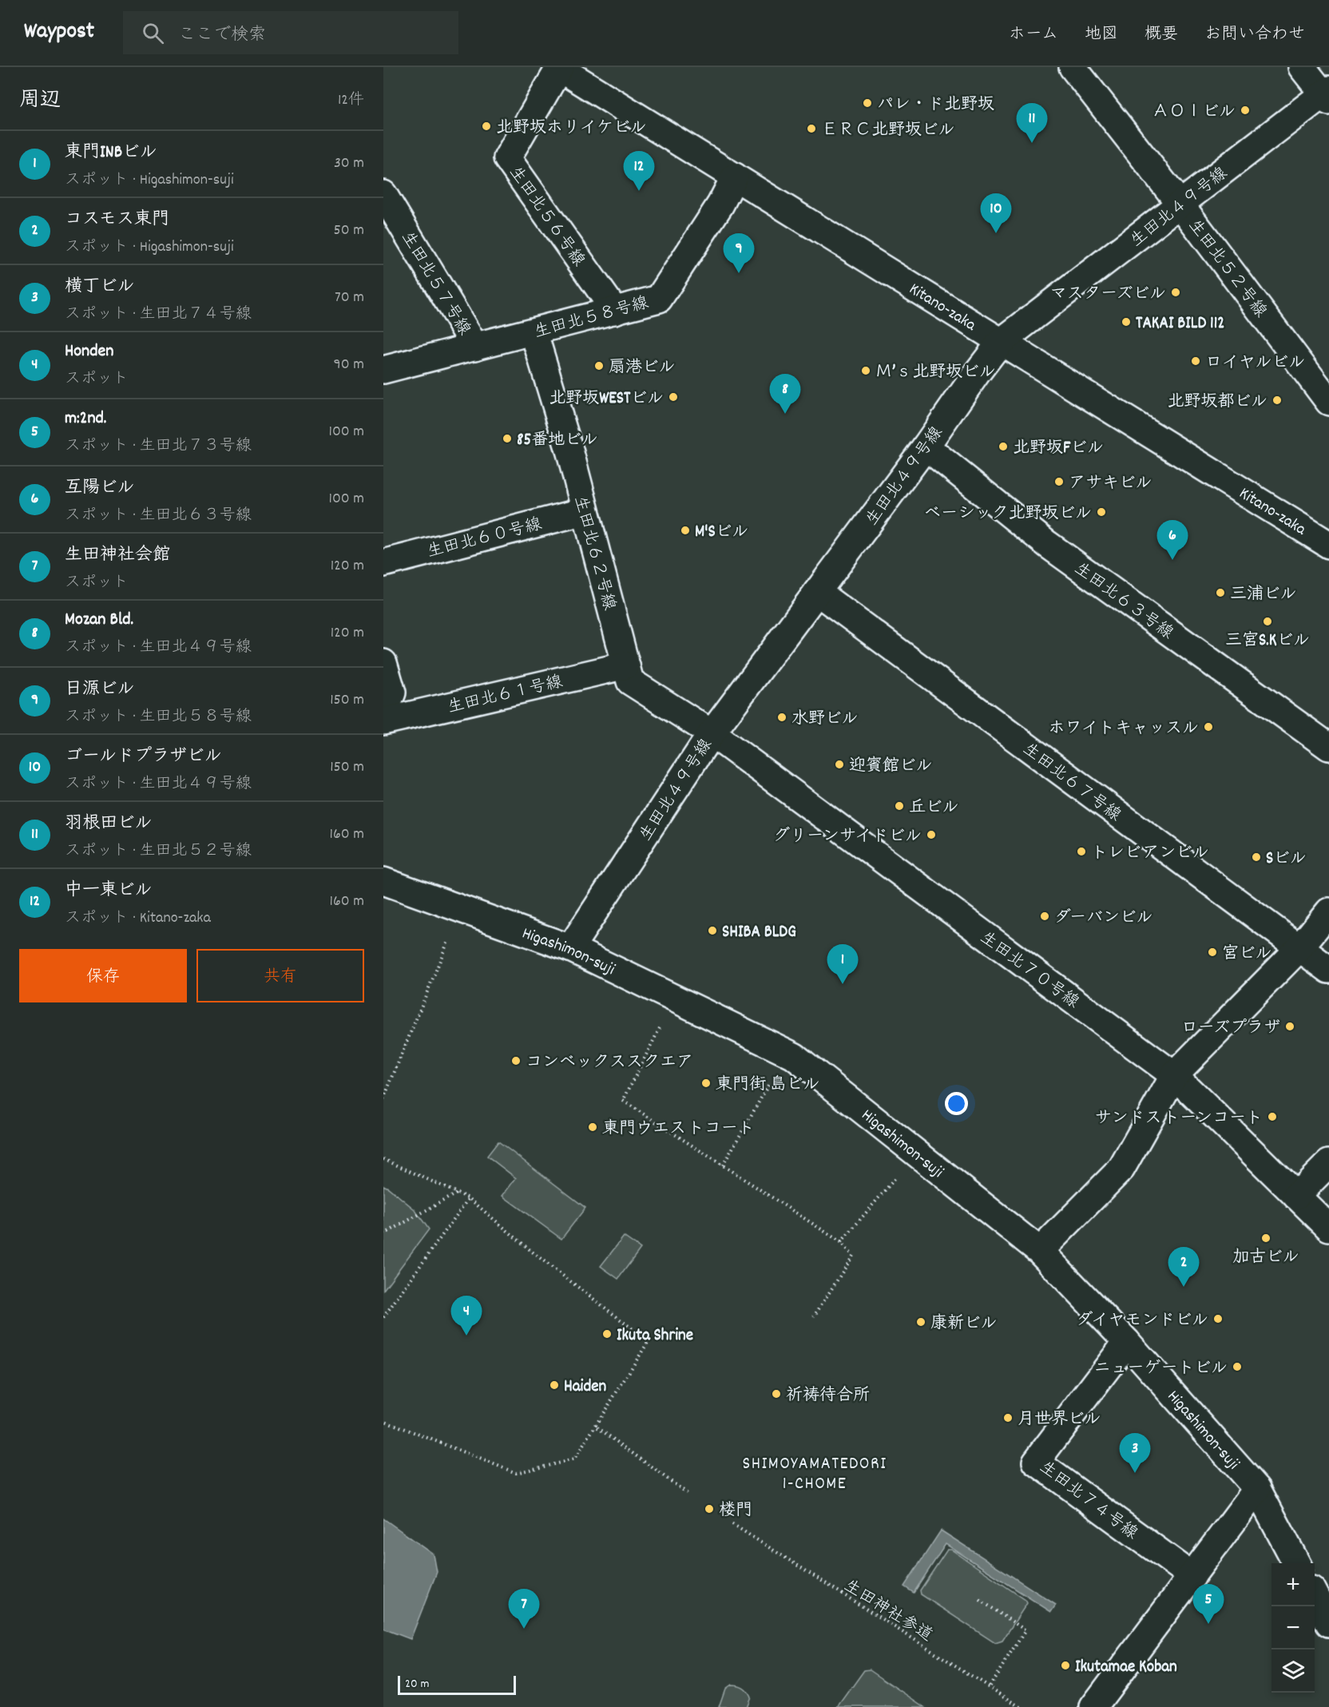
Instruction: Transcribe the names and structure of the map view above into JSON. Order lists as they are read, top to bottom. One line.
{"streets":{"street":["生田北４９号線","生田北５６号線","生田北５２号線","生田北５７号線","Kitano-zaka","生田北５８号線","生田北６０号線","生田北６２号線","生田北６３号線","生田北６１号線","生田北６７号線","Higashimon-suji","生田北７０号線","生田北７４号線"],"path":["生田神社参道"]},"crossings":[["生田北４９号線","生田北５２号線"],["生田北４９号線","Kitano-zaka"],["生田北４９号線","生田北６２号線"],["生田北４９号線","生田北６３号線"],["生田北４９号線","生田北６７号線"],["生田北４９号線","Higashimon-suji"],["生田北４９号線","生田北７０号線"],["生田北５６号線","Kitano-zaka"],["生田北５６号線","生田北５８号線"],["生田北５７号線","生田北５８号線"],["Kitano-zaka","生田北５８号線"],["生田北５８号線","生田北６２号線"],["生田北６０号線","生田北６２号線"],["生田北６２号線","生田北６１号線"],["生田北６２号線","生田北７０号線"],["Higashimon-suji","生田北７４号線"]],"districts":["SHIMOYAMATEDORI 1-CHOME"],"places":["パレ・ド北野坂","ＡＯＩビル","北野坂ホリイケビル","ＥＲＣ北野坂ビル","マスターズビル","TAKAI BILD 112","ロイヤルビル","扇港ビル","Ｍ’ｓ北野坂ビル","北野坂WESTビル","北野坂都ビル","85番地ビル","北野坂Fビル","アサキビル","ベーシック北野坂ビル","M'Sビル","三浦ビル","三宮S.Kビル","水野ビル","ホワイトキャッスル","迎賓館ビル","丘ビル","グリーンサイドビル","トレビアンビル","Sビル","ダーバンビル","SHIBA BLDG","宮ビル","ローズプラザ","コンベックススクエア","東門街 島ビル","サンドストーンコート","東門ウエストコート","加古ビル","ダイヤモンドビル","康新ビル","Ikuta Shrine","ニューゲートビル","Haiden","祈祷待合所","月世界ビル","楼門","Ikutamae Koban"],"scale_bar":"20 m","page":{"header":"Waypost","search":"ここで検索","nav":["ホーム","地図","概要","お問い合わせ"],"heading":["周辺","12件"],"pins":["11","12","10","9","8","6","1","2","4","3","5","7"],"list":[{"mark":"1","name":"東門INBビル","note":"スポット · Higashimon-suji","value":"30 m"},{"mark":"2","name":"コスモス東門","note":"スポット · Higashimon-suji","value":"50 m"},{"mark":"3","name":"横丁ビル","note":"スポット · 生田北７４号線","value":"70 m"},{"mark":"4","name":"Honden","note":"スポット","value":"90 m"},{"mark":"5","name":"m:2nd.","note":"スポット · 生田北７３号線","value":"100 m"},{"mark":"6","name":"互陽ビル","note":"スポット · 生田北６３号線","value":"100 m"},{"mark":"7","name":"生田神社会館","note":"スポット","value":"120 m"},{"mark":"8","name":"Mozan Bld.","note":"スポット · 生田北４９号線","value":"120 m"},{"mark":"9","name":"日源ビル","note":"スポット · 生田北５８号線","value":"150 m"},{"mark":"10","name":"ゴールドプラザビル","note":"スポット · 生田北４９号線","value":"150 m"},{"mark":"11","name":"羽根田ビル","note":"スポット · 生田北５２号線","value":"160 m"},{"mark":"12","name":"中一東ビル","note":"スポット · Kitano-zaka","value":"160 m"}],"buttons":["保存","共有"],"map_buttons":["+","−"],"scale":"20 m"}}
